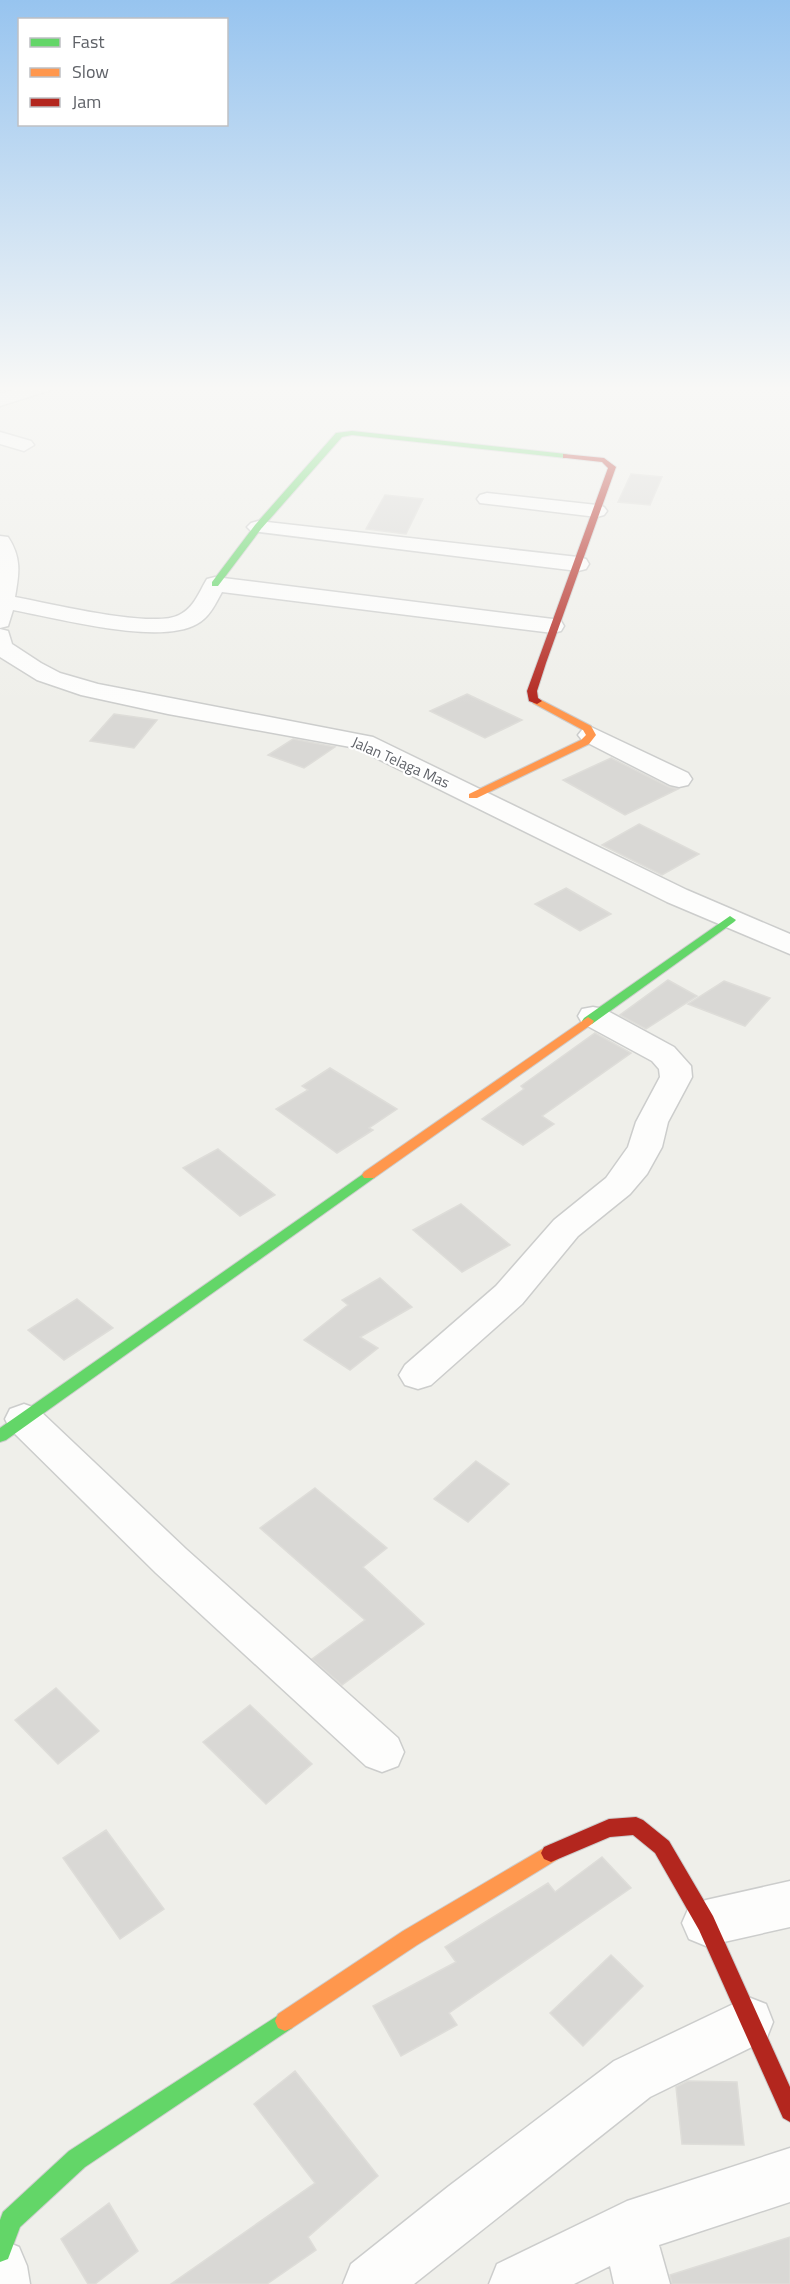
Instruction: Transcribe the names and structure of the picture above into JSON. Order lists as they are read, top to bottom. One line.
{"streets":{"street":["Jalan Telaga Mas"]},"legend":["Fast","Slow","Jam"]}
